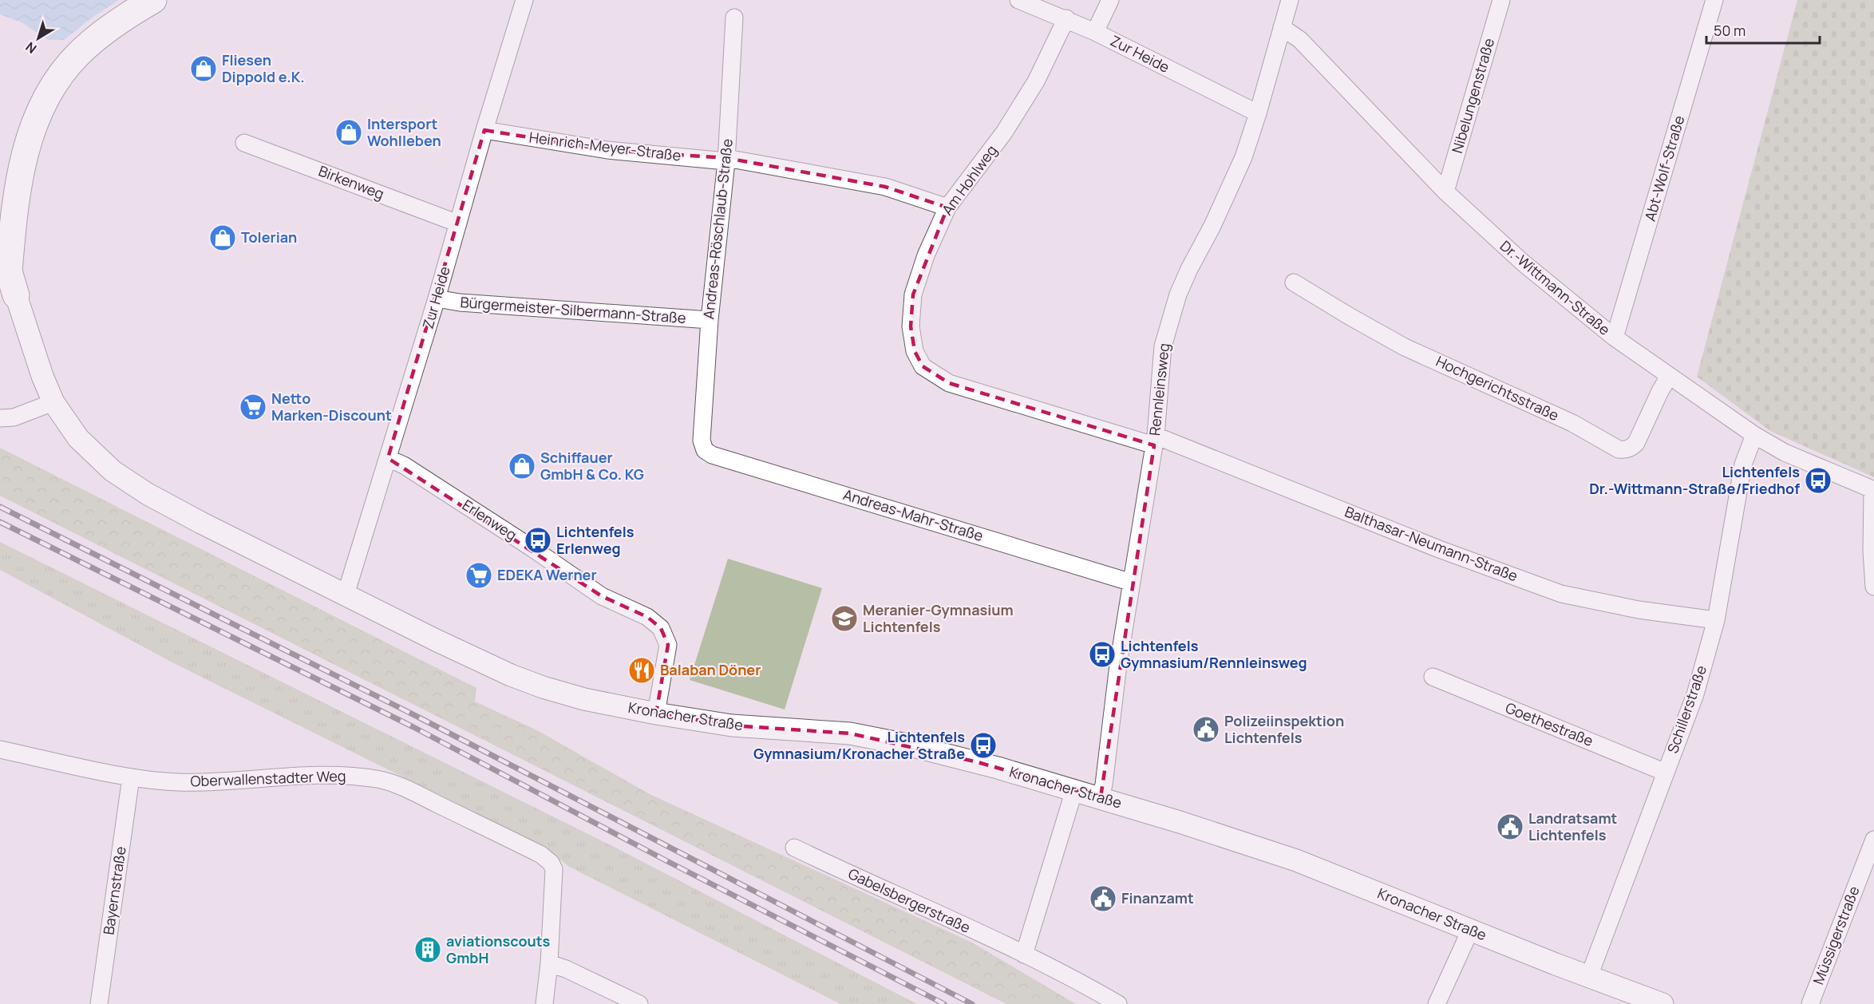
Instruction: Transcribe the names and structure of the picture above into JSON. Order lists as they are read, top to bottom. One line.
{"streets":{"street":["Zur Heide","Nibelungenstraße","Heinrich-Meyer-Straße","Abt-Wolf-Straße","Am Hohlweg","Birkenweg","Andreas-Röschlaub-Straße","Dr.-Wittmann-Straße","Bürgermeister-Silbermann-Straße","Hochgerichtsstraße","Rennleinsweg","Andreas-Mahr-Straße","Erlenweg","Balthasar-Neumann-Straße","Schillerstraße","Kronacher Straße","Goethestraße","Oberwallenstadter Weg","Bayernstraße","Gabelsbergerstraße","Müssigerstraße"]},"crossings":[["Zur Heide","Heinrich-Meyer-Straße"],["Zur Heide","Am Hohlweg"],["Zur Heide","Birkenweg"],["Zur Heide","Bürgermeister-Silbermann-Straße"],["Zur Heide","Rennleinsweg"],["Zur Heide","Erlenweg"],["Zur Heide","Kronacher Straße"],["Nibelungenstraße","Dr.-Wittmann-Straße"],["Heinrich-Meyer-Straße","Am Hohlweg"],["Heinrich-Meyer-Straße","Andreas-Röschlaub-Straße"],["Abt-Wolf-Straße","Dr.-Wittmann-Straße"],["Am Hohlweg","Rennleinsweg"],["Am Hohlweg","Balthasar-Neumann-Straße"],["Andreas-Röschlaub-Straße","Bürgermeister-Silbermann-Straße"],["Andreas-Röschlaub-Straße","Andreas-Mahr-Straße"],["Dr.-Wittmann-Straße","Hochgerichtsstraße"],["Dr.-Wittmann-Straße","Rennleinsweg"],["Dr.-Wittmann-Straße","Schillerstraße"],["Rennleinsweg","Andreas-Mahr-Straße"],["Rennleinsweg","Balthasar-Neumann-Straße"],["Rennleinsweg","Kronacher Straße"],["Erlenweg","Kronacher Straße"],["Balthasar-Neumann-Straße","Schillerstraße"],["Schillerstraße","Kronacher Straße"],["Schillerstraße","Goethestraße"],["Oberwallenstadter Weg","Bayernstraße"]],"places":{"shop":["Fliesen Dippold e.K.","Intersport Wohlleben","Tolerian","Schiffauer GmbH & Co. KG"],"supermarket":["Netto Marken-Discount","EDEKA Werner"],"bus stop":["Lichtenfels Dr.-Wittmann-Straße/Friedhof","Lichtenfels Erlenweg","Lichtenfels Gymnasium/Rennleinsweg","Lichtenfels Gymnasium/Kronacher Straße"],"school or university":["Meranier-Gymnasium Lichtenfels"],"restaurant":["Balaban Döner"],"public building":["Polizeiinspektion Lichtenfels","Landratsamt Lichtenfels","Finanzamt"],"building":["aviationscouts GmbH"]},"scale_bar":"50 m","north":"bottom left"}
